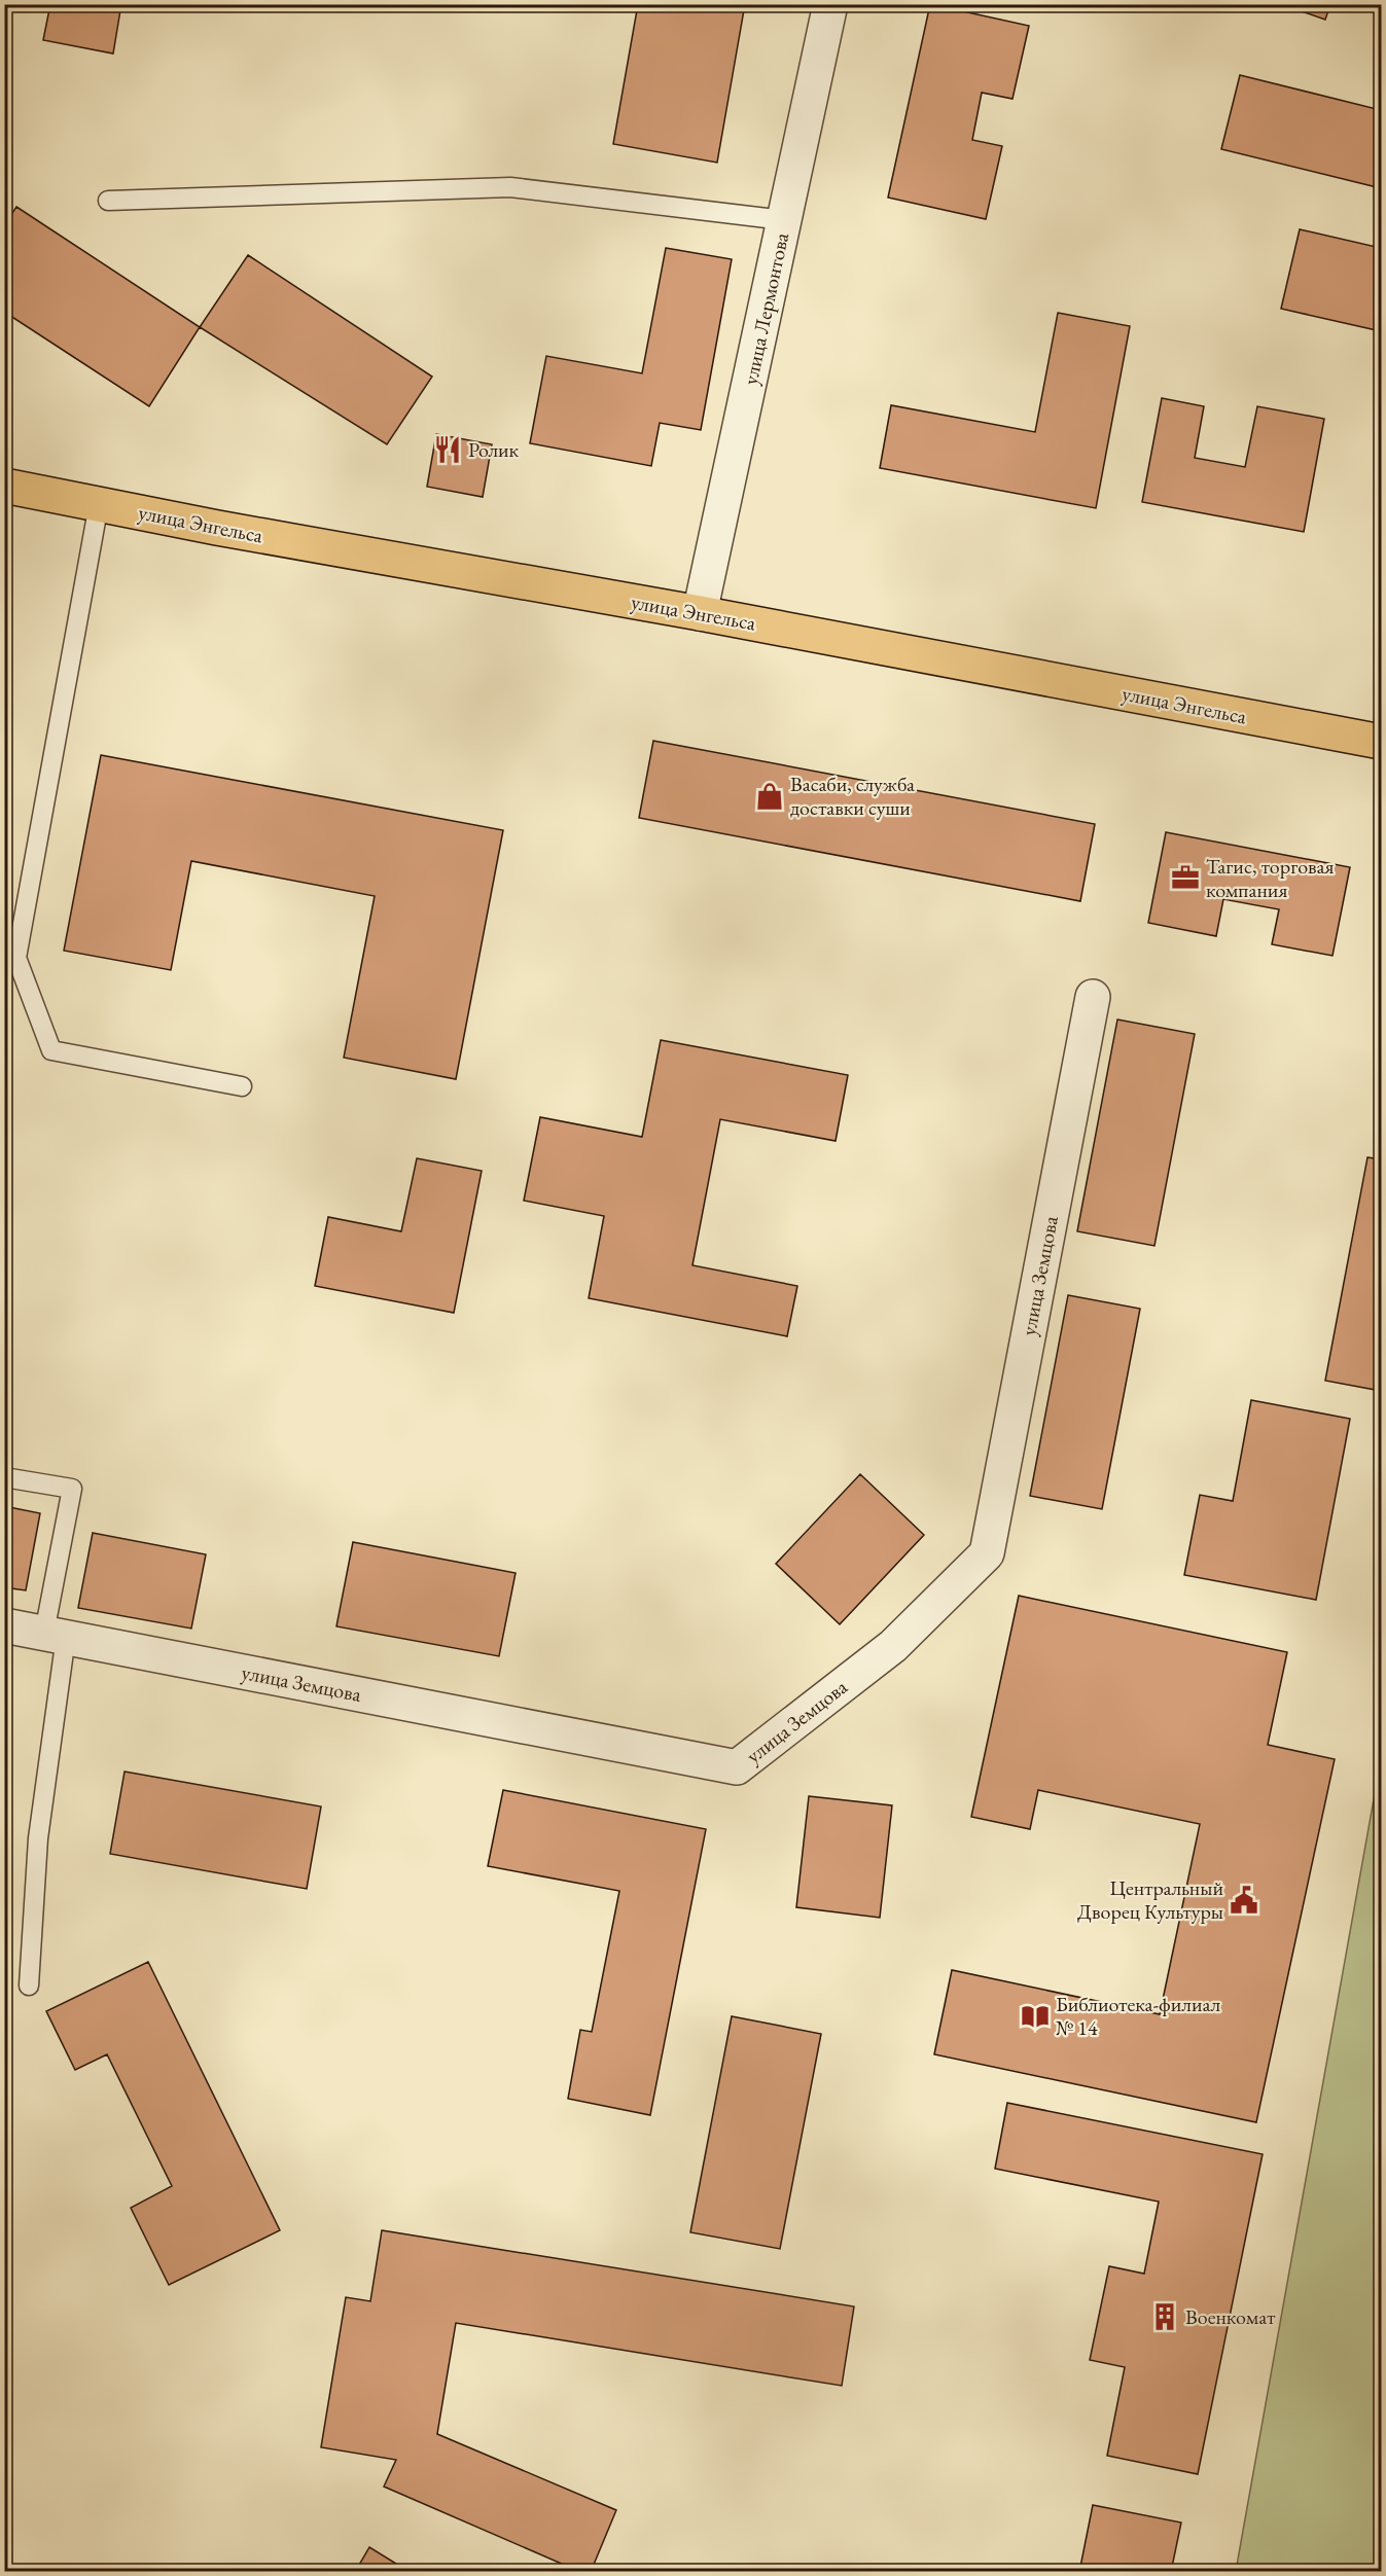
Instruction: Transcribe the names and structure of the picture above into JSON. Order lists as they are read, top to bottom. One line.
{"streets":{"main road":["улица Энгельса"],"street":["улица Лермонтова","улица Земцова"]},"crossings":[["улица Лермонтова","улица Энгельса"]],"places":{"restaurant":["Ролик"],"shop":["Васаби, служба доставки суши"],"office":["Тагис, торговая компания"],"public building":["Центральный Дворец Культуры"],"library":["Библиотека-филиал № 14"],"building":["Военкомат"]}}
